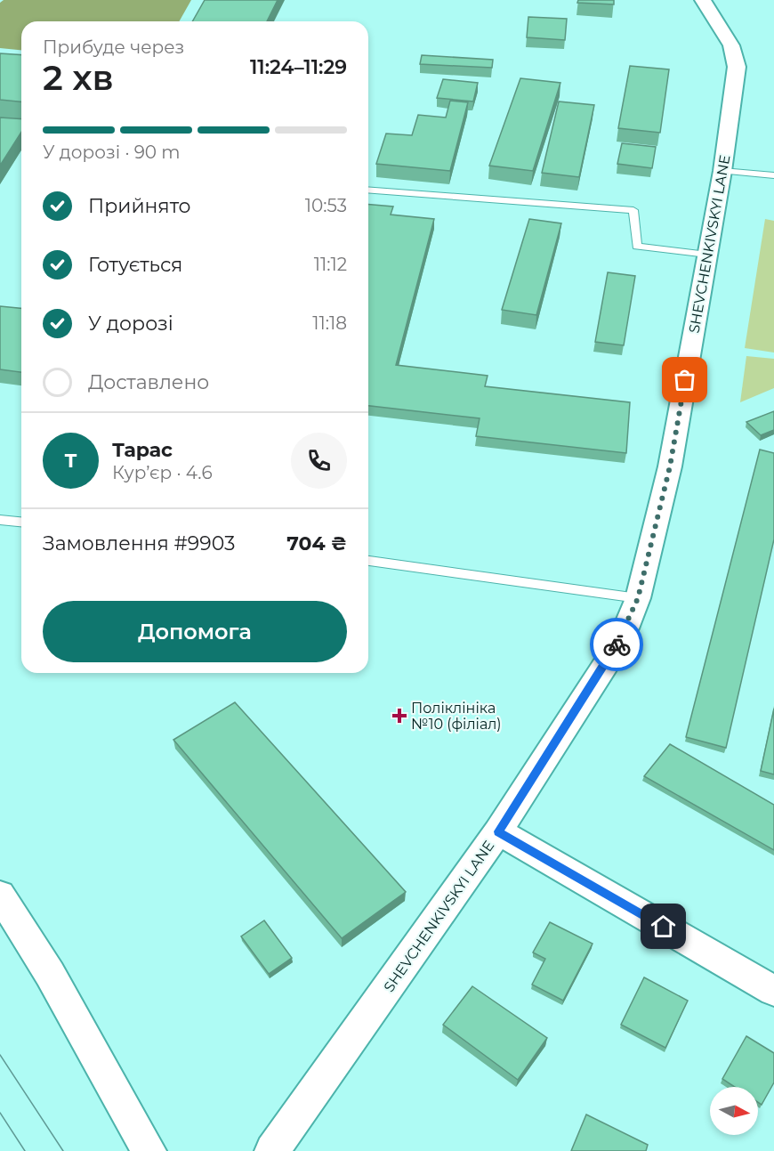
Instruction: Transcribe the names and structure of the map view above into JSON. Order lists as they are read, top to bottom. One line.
{"streets":{"street":["SHEVCHENKIVSKYI LANE"]},"places":{"health":["Поліклініка №10 (філіал)"]},"north":"right","page":{"heading":["2 хв","Прибуде через","11:24–11:29"],"panel":["Тарас","Кур’єр · 4.6","Замовлення #9903","704 ₴"],"bar":"У дорозі · 90 m","list":[["Прийнято","10:53"],["Готується","11:12"],["У дорозі","11:18"],"Доставлено"],"round":"Т","buttons":"Допомога"}}
